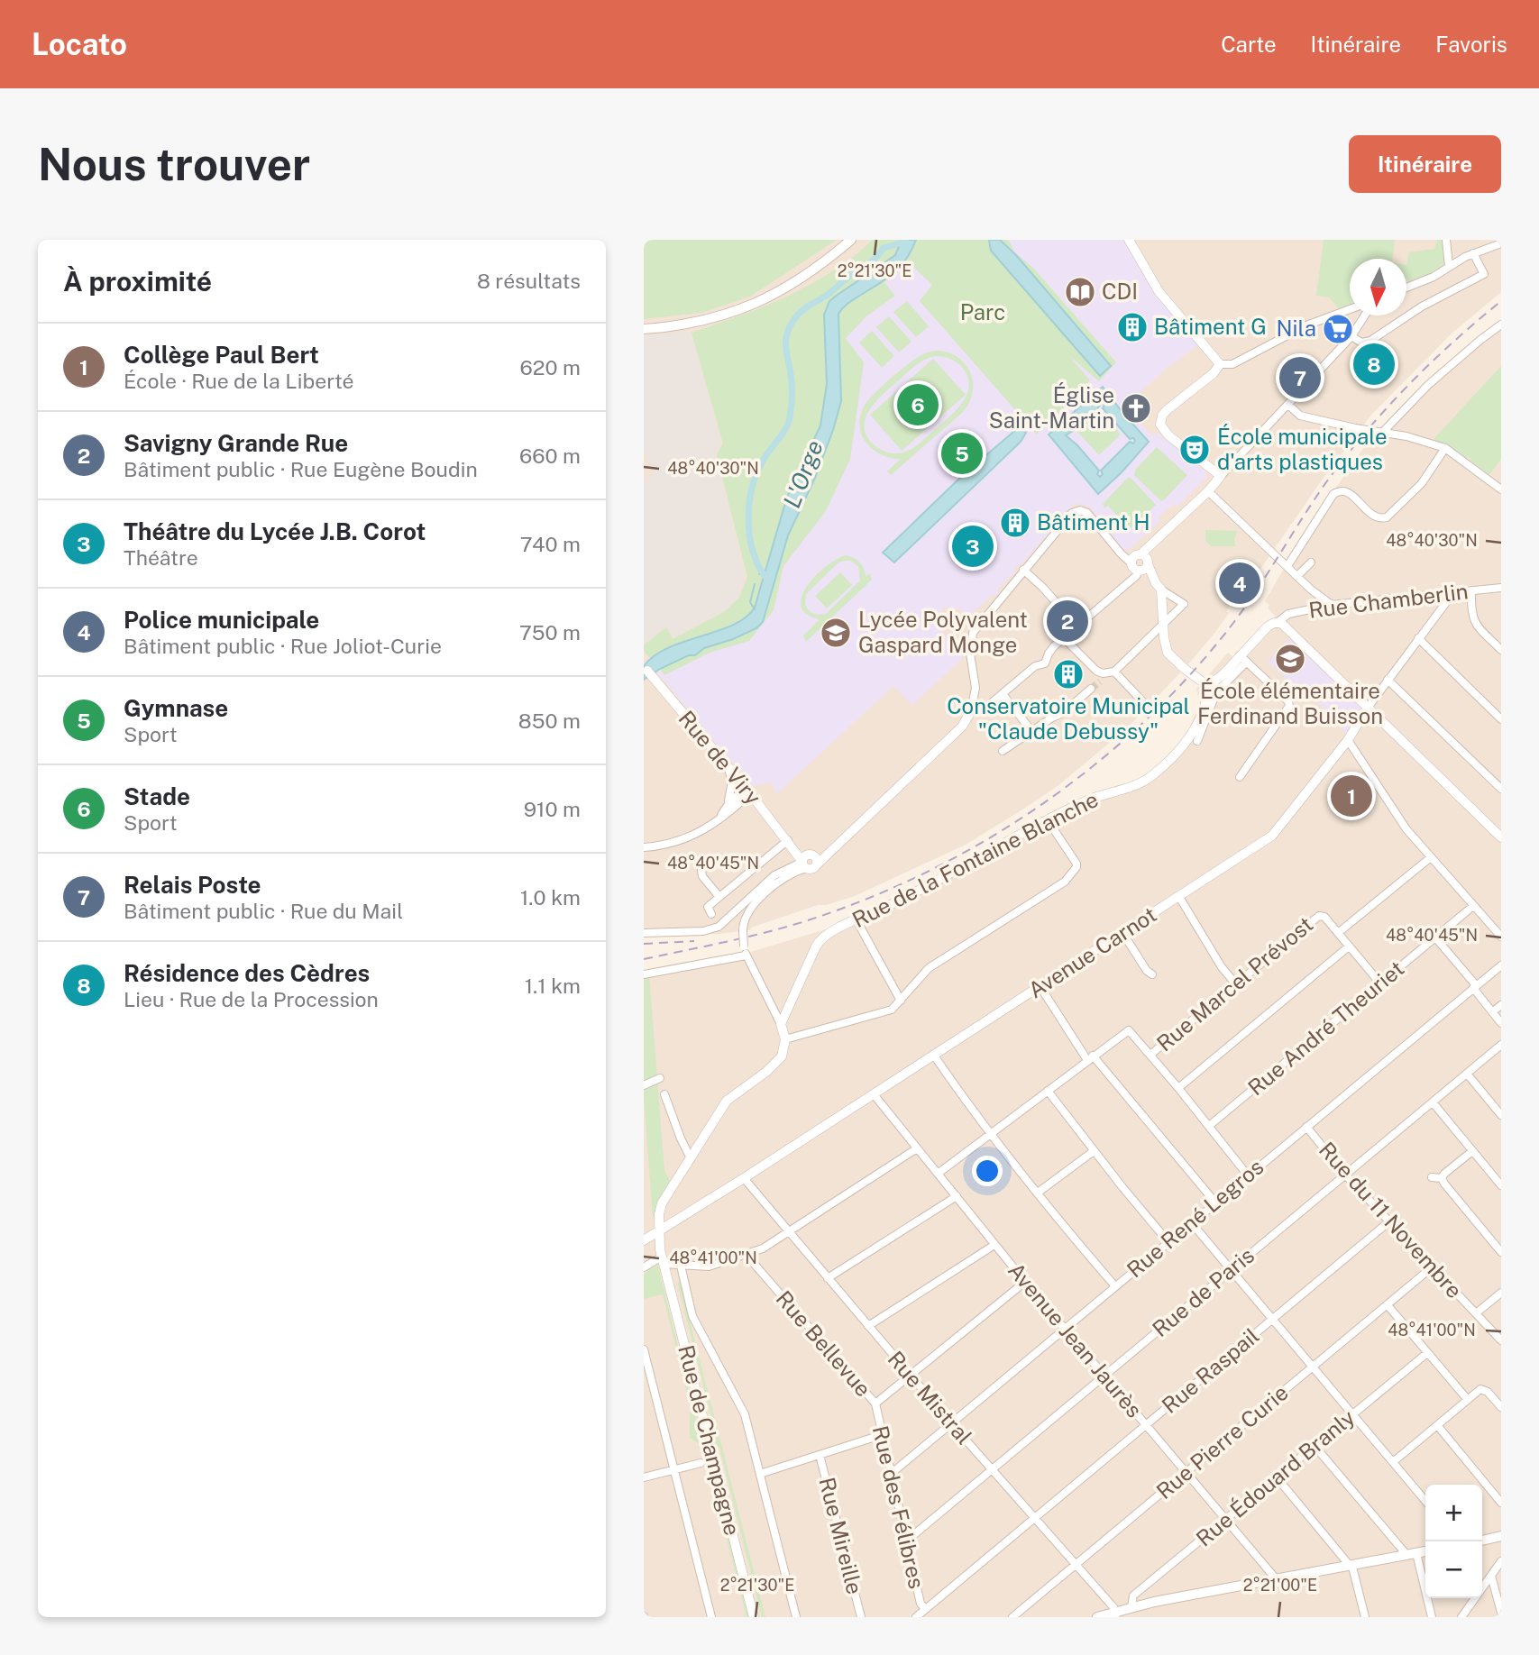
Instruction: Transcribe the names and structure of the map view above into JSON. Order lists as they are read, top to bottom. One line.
{"streets":{"street":["Rue Chamberlin","Rue de Viry","Rue de la Fontaine Blanche","Avenue Carnot","Rue Marcel Prévost","Rue André Theuriet","Rue René Legros","Rue du 11 Novembre","Rue de Paris","Avenue Jean Jaurès","Rue Bellevue","Rue Raspail","Rue Mistral","Rue de Champagne","Rue Pierre Curie","Rue Édouard Branly","Rue des Félibres","Rue Mireille"]},"crossings":[["Rue Chamberlin","Avenue Carnot"],["Avenue Carnot","Avenue Jean Jaurès"],["Avenue Carnot","Rue Mistral"],["Avenue Carnot","Rue de Champagne"],["Rue René Legros","Rue du 11 Novembre"],["Rue René Legros","Avenue Jean Jaurès"],["Rue René Legros","Rue Mistral"],["Rue René Legros","Rue des Félibres"],["Rue du 11 Novembre","Rue de Paris"],["Rue du 11 Novembre","Rue Raspail"],["Rue du 11 Novembre","Rue Pierre Curie"],["Rue de Paris","Avenue Jean Jaurès"],["Rue de Paris","Rue Mistral"],["Rue de Paris","Rue des Félibres"],["Avenue Jean Jaurès","Rue Raspail"],["Avenue Jean Jaurès","Rue Pierre Curie"],["Avenue Jean Jaurès","Rue Édouard Branly"],["Rue Bellevue","Rue des Félibres"],["Rue Raspail","Rue Mistral"],["Rue Raspail","Rue des Félibres"],["Rue Mistral","Rue Pierre Curie"]],"water":["L'Orge"],"parks":["Parc"],"places":{"library":["CDI"],"building":["Bâtiment G","Bâtiment H","Conservatoire Municipal \"Claude Debussy\""],"supermarket":["Nila"],"church":["Église Saint-Martin"],"theatre":["École municipale d'arts plastiques"],"school or university":["Lycée Polyvalent Gaspard Monge","École élémentaire Ferdinand Buisson"]},"north":"bottom","page":{"header":"Locato","nav":["Carte","Itinéraire","Favoris"],"buttons":"Itinéraire","title":"Nous trouver","heading":["À proximité","8 résultats"],"list":[{"mark":"1","name":"Collège Paul Bert","note":"École · Rue de la Liberté","value":"620 m"},{"mark":"2","name":"Savigny Grande Rue","note":"Bâtiment public · Rue Eugène Boudin","value":"660 m"},{"mark":"3","name":"Théâtre du Lycée J.B. Corot","note":"Théâtre","value":"740 m"},{"mark":"4","name":"Police municipale","note":"Bâtiment public · Rue Joliot-Curie","value":"750 m"},{"mark":"5","name":"Gymnase","note":"Sport","value":"850 m"},{"mark":"6","name":"Stade","note":"Sport","value":"910 m"},{"mark":"7","name":"Relais Poste","note":"Bâtiment public · Rue du Mail","value":"1.0 km"},{"mark":"8","name":"Résidence des Cèdres","note":"Lieu · Rue de la Procession","value":"1.1 km"}],"pins":["8","7","6","5","3","4","2","1"],"map_buttons":["+","−"]},"coordinates":["2°21'30\"E","48°40'30\"N","48°40'45\"N","48°41'00\"N","2°21'00\"E"]}
